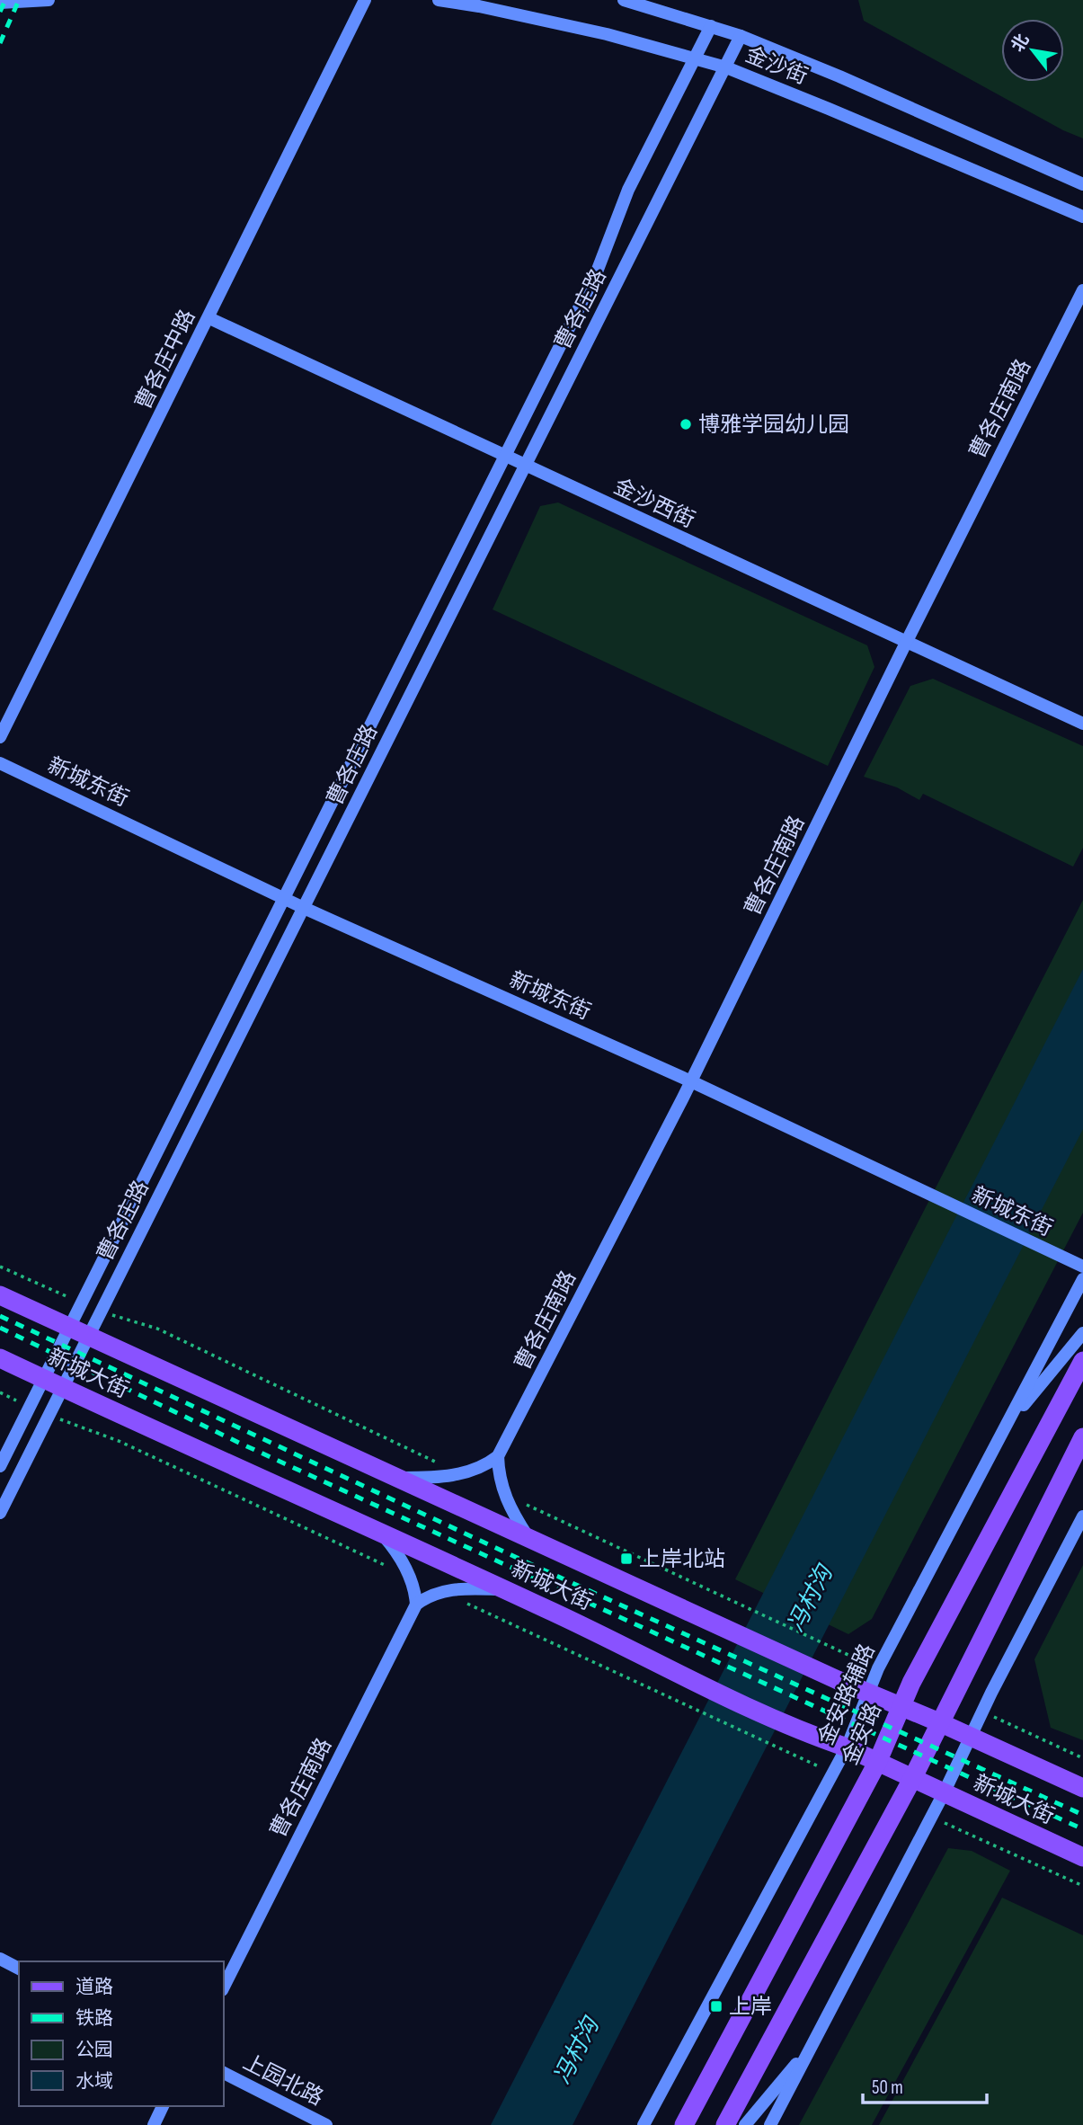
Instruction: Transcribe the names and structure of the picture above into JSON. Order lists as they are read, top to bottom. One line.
{"streets":{"main road":["新城大街","金安路"],"street":["金沙街","曹各庄路","曹各庄中路","曹各庄南路","金沙西街","新城东街","金安路辅路","上园北路"]},"crossings":[["金沙街","曹各庄路"],["曹各庄路","金沙西街"],["曹各庄路","新城东街"],["曹各庄路","新城大街"],["曹各庄中路","金沙西街"],["曹各庄南路","金沙西街"],["曹各庄南路","新城东街"],["新城大街","金安路辅路"],["新城大街","金安路"]],"water":["冯村沟"],"places":{"other":["博雅学园幼儿园"],"transit":["上岸北站","上岸"]},"legend":["道路","铁路","公园","水域"],"scale_bar":"50 m","north":"top left"}
